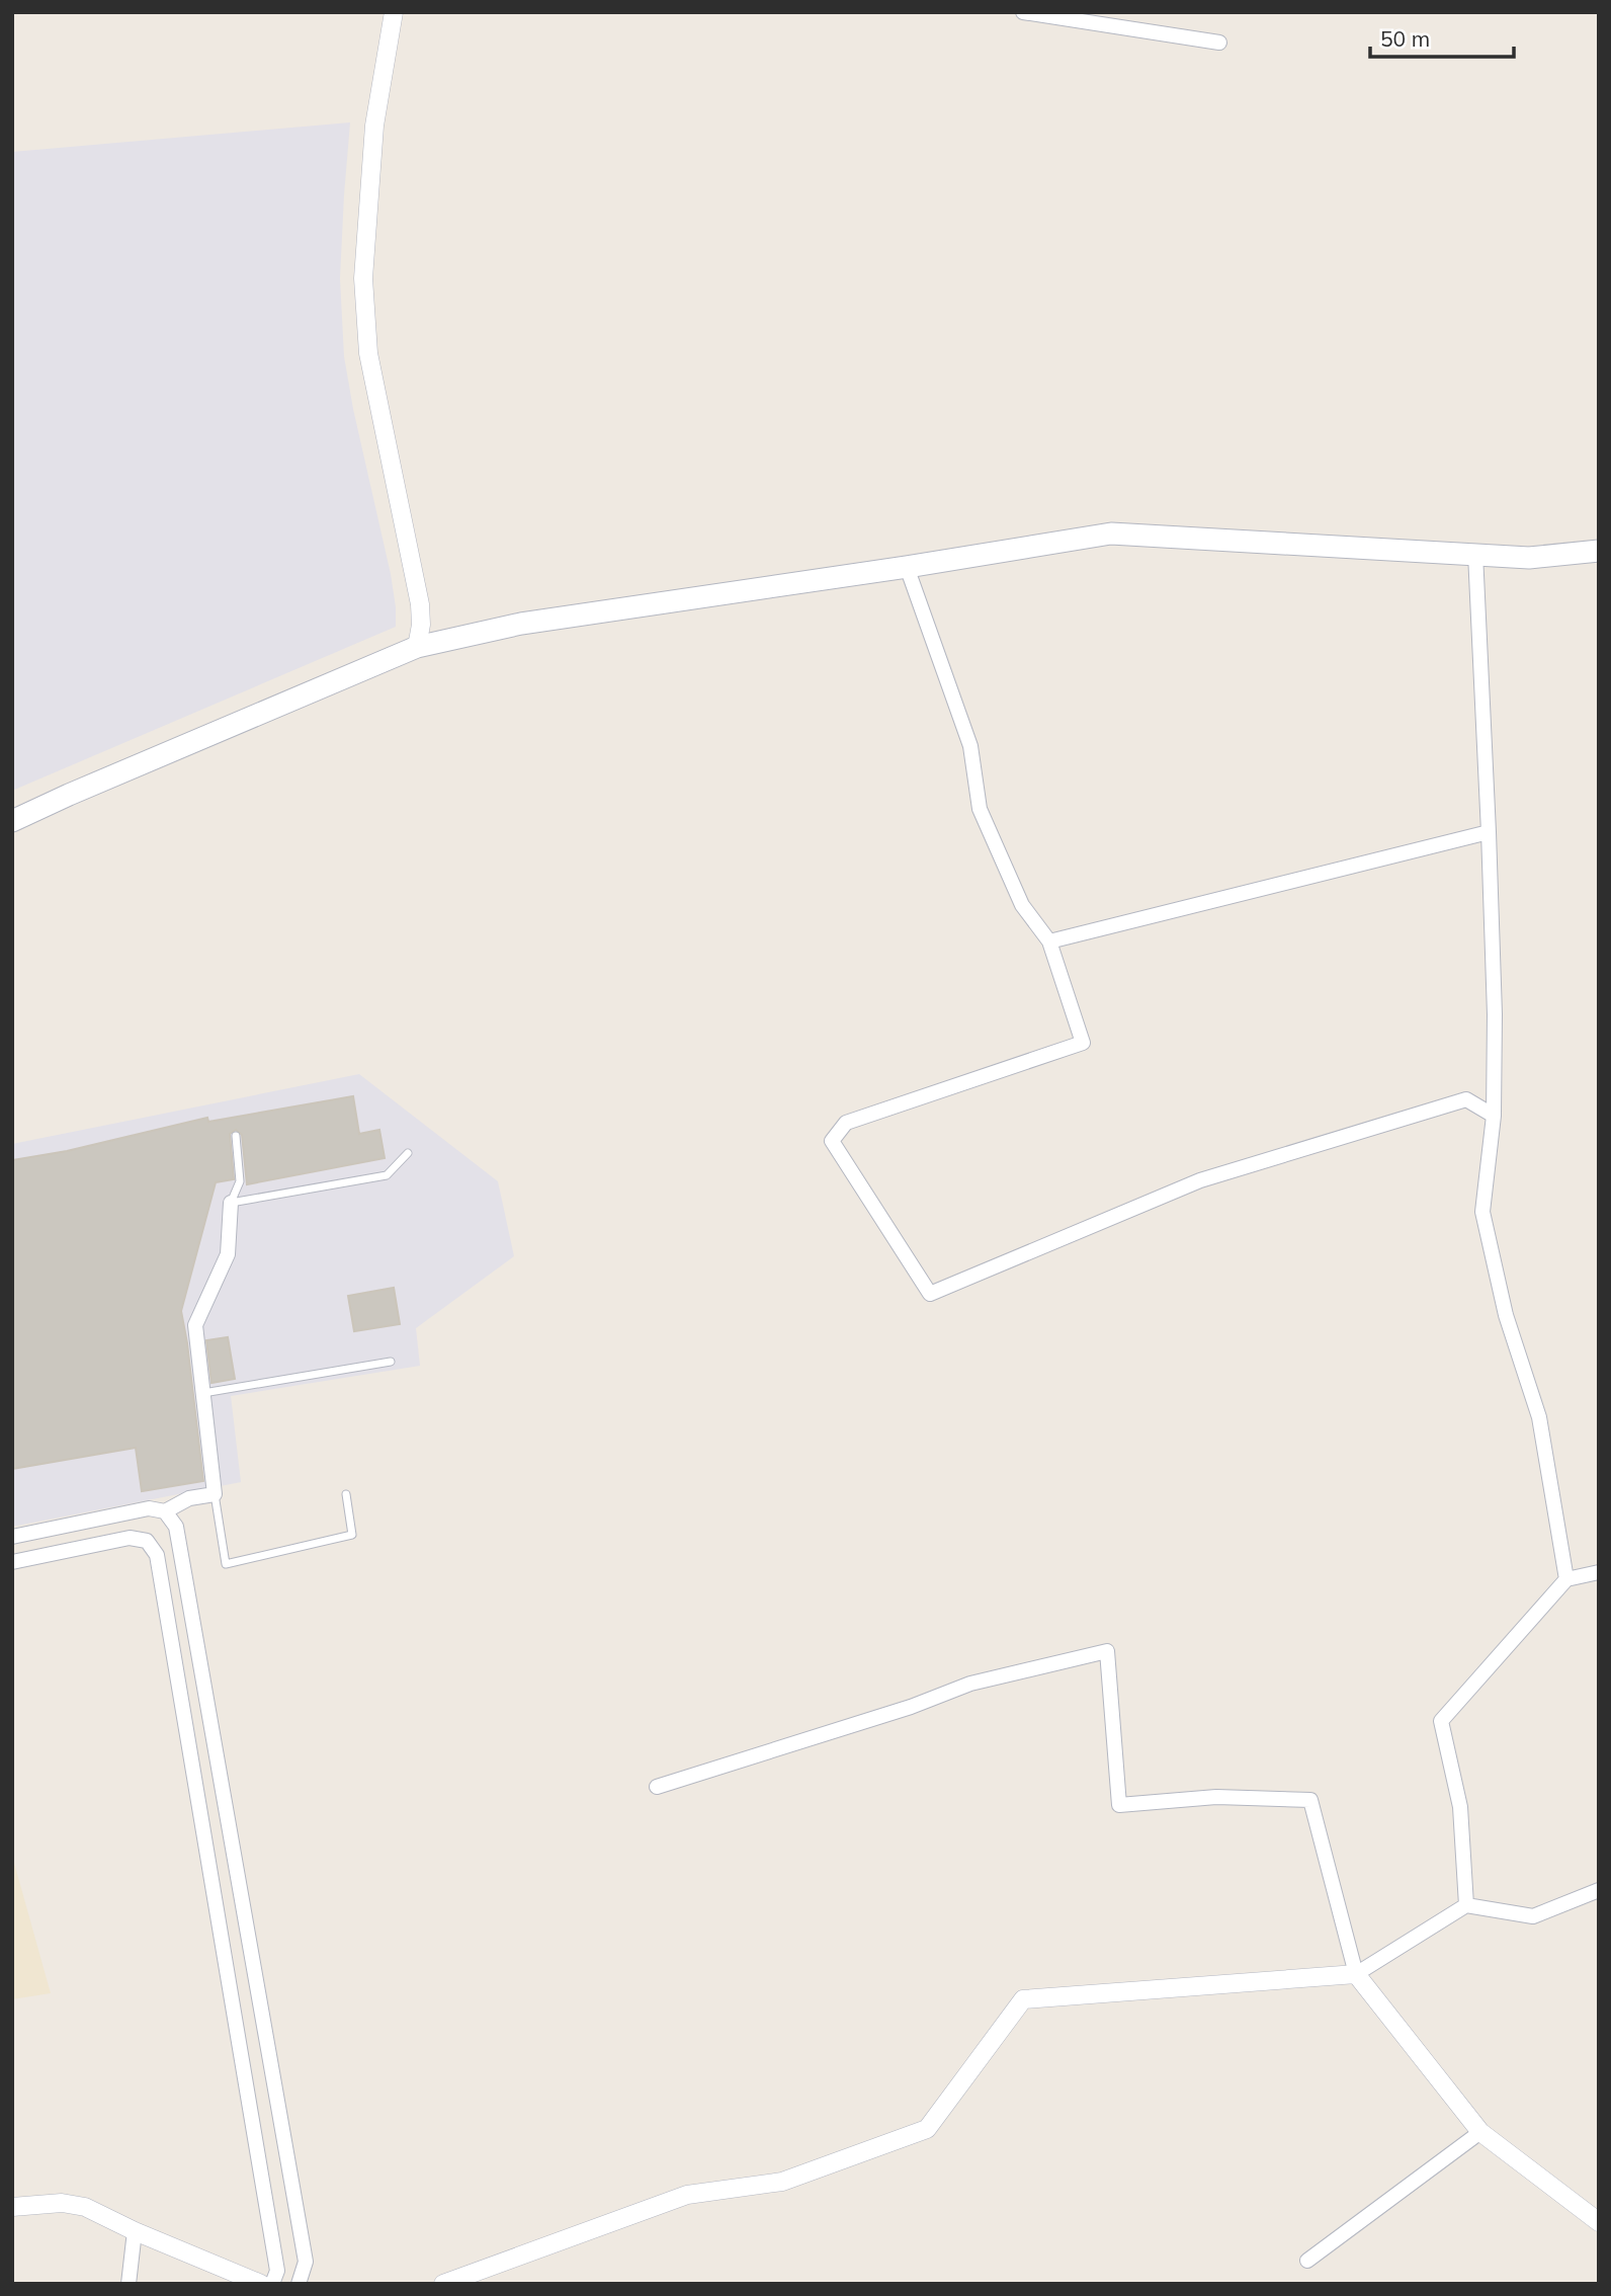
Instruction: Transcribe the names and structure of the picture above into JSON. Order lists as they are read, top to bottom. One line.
{"scale_bar":"50 m"}
